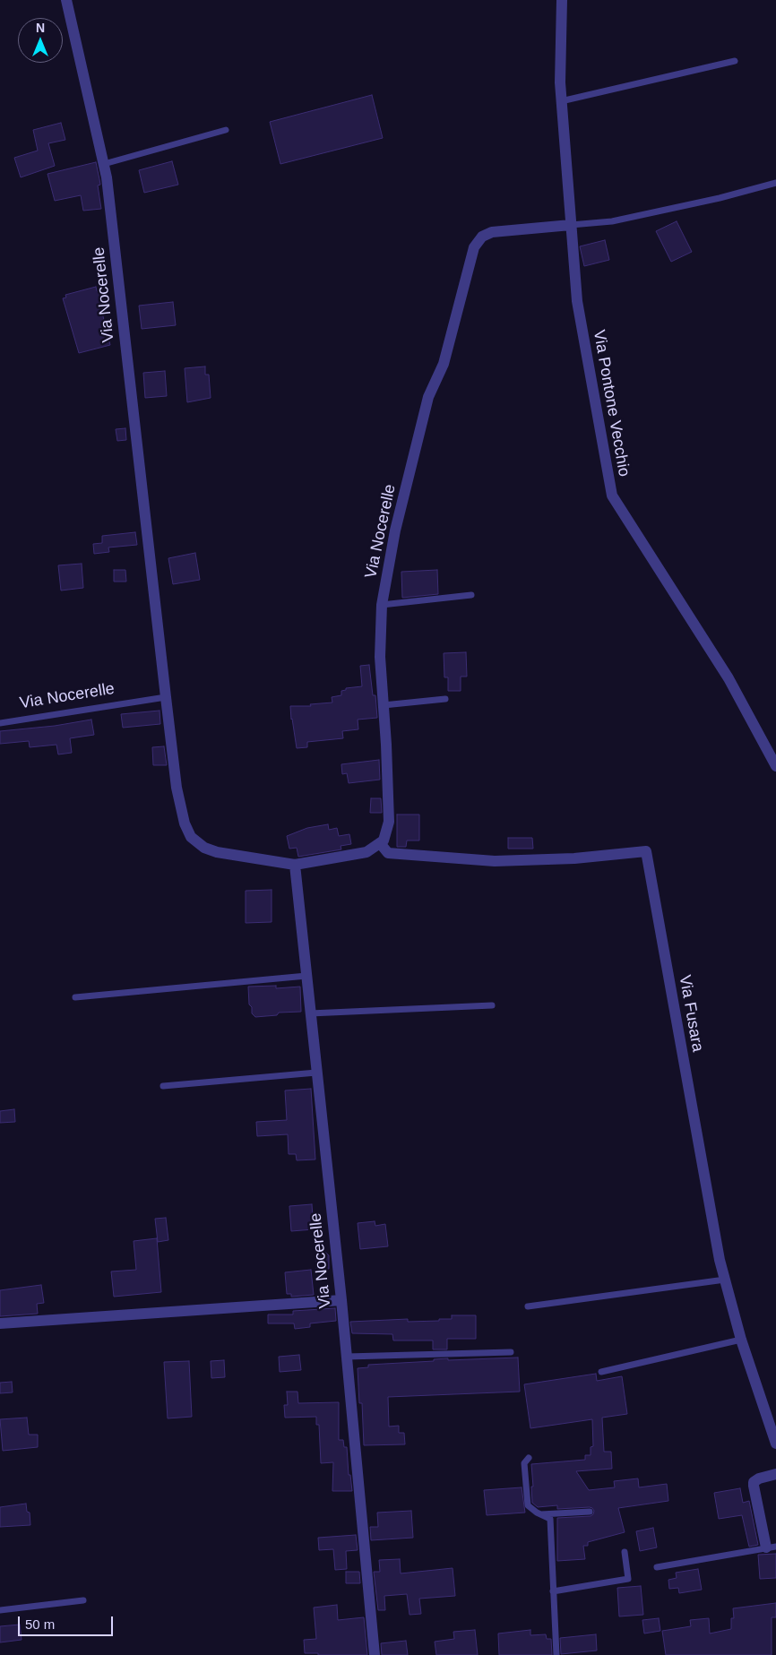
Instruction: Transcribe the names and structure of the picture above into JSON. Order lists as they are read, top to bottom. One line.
{"streets":{"street":["Via Nocerelle","Via Pontone Vecchio","Via Fusara"]},"crossings":[["Via Nocerelle","Via Pontone Vecchio"],["Via Nocerelle","Via Fusara"]],"scale_bar":"50 m","north":"top"}
